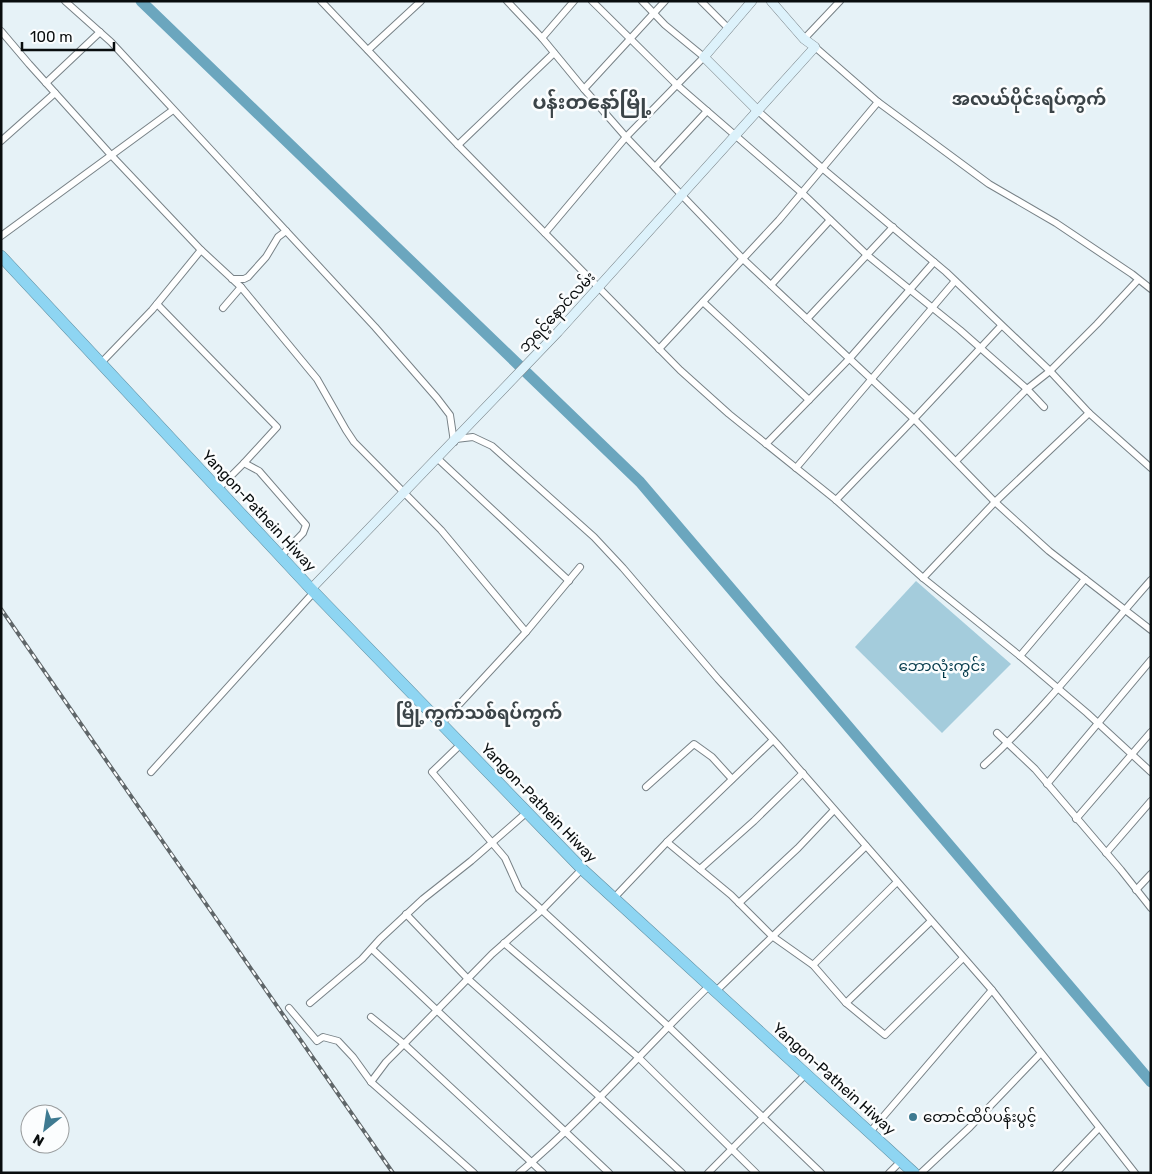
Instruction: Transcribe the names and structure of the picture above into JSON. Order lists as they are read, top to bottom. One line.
{"streets":{"highway":["Yangon-Pathein Hiway"],"street":["ဘုရင့်နောင်လမ်း"]},"crossings":[["ဘုရင့်နောင်လမ်း","Yangon-Pathein Hiway"]],"districts":["အလယ်ပိုင်းရပ်ကွက်","ပန်းတနော်မြို့","မြို့ကွက်သစ်ရပ်ကွက်"],"parks":["ဘောလုံးကွင်း"],"places":["တောင်ထိပ်ပန်းပွင့်"],"scale_bar":"100 m","north":"bottom left"}
